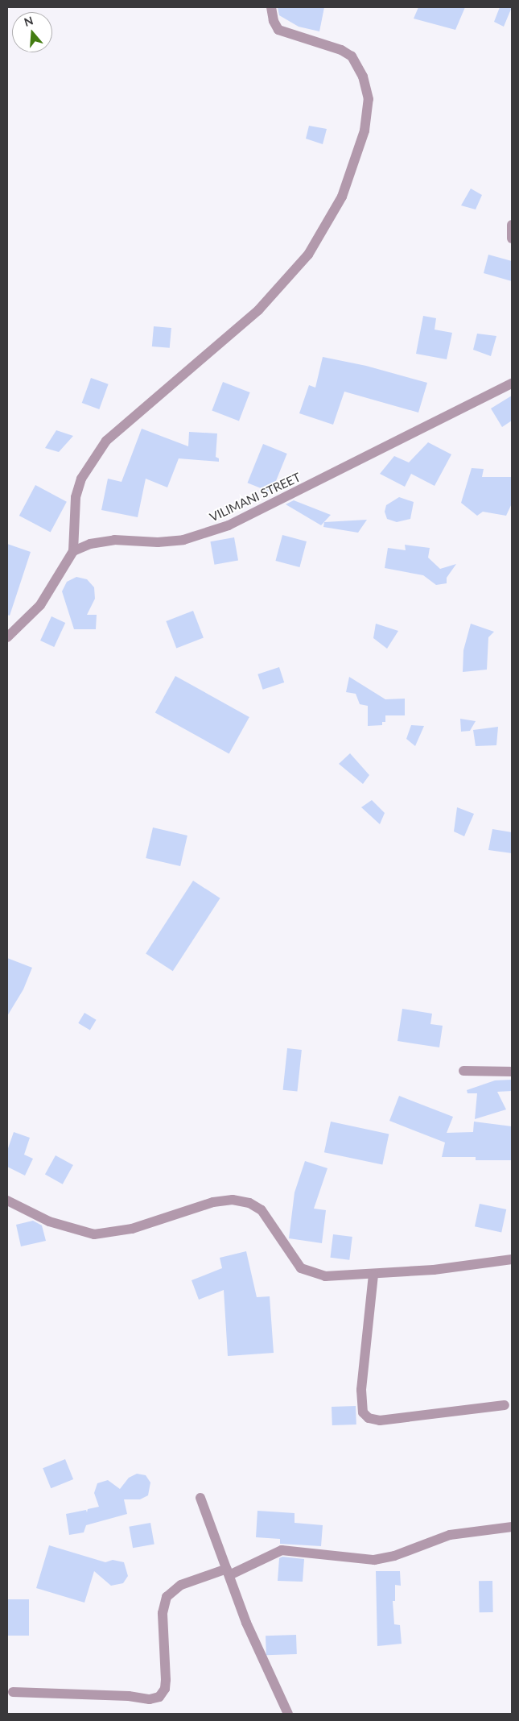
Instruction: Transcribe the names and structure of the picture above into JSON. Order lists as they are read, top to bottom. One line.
{"streets":{"street":["VILIMANI STREET"]},"north":"top"}
